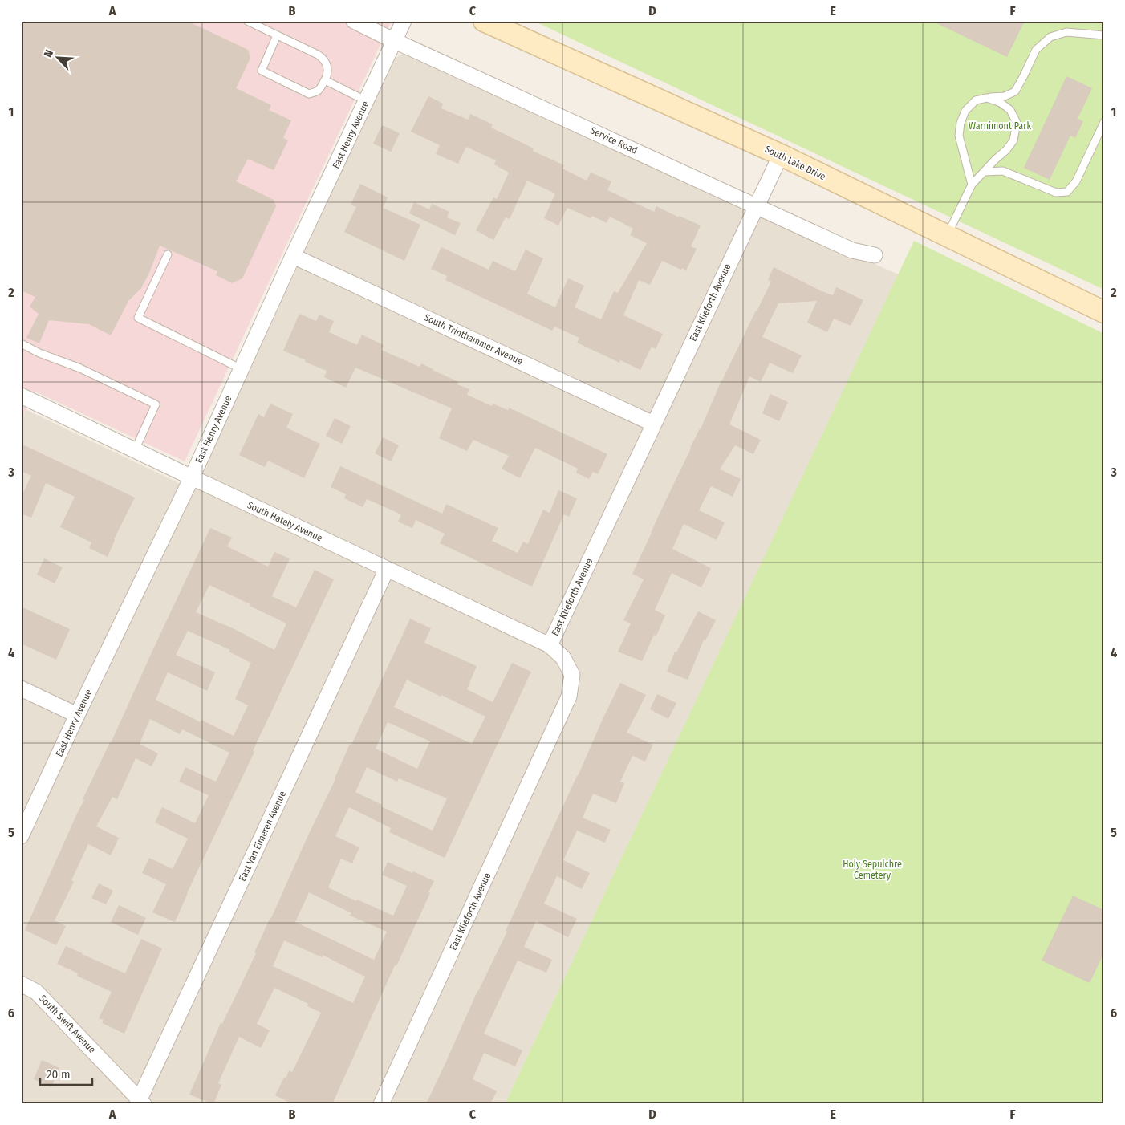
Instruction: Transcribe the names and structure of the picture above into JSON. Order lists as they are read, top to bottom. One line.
{"streets":{"main road":["South Lake Drive"],"street":["East Henry Avenue","Service Road","East Klieforth Avenue","South Trinthammer Avenue","South Hately Avenue","East Van Eimeren Avenue","South Swift Avenue"]},"crossings":[["East Henry Avenue","Service Road"],["East Henry Avenue","South Trinthammer Avenue"],["East Henry Avenue","South Hately Avenue"],["Service Road","East Klieforth Avenue"],["South Lake Drive","East Klieforth Avenue"],["East Klieforth Avenue","South Trinthammer Avenue"],["East Klieforth Avenue","South Hately Avenue"],["South Hately Avenue","East Van Eimeren Avenue"],["East Van Eimeren Avenue","South Swift Avenue"]],"parks":["Warnimont Park","Holy Sepulchre Cemetery"],"scale_bar":"20 m","north":"top left","grid":{"columns":["A","B","C","D","E","F"],"rows":["1","2","3","4","5","6"]}}
